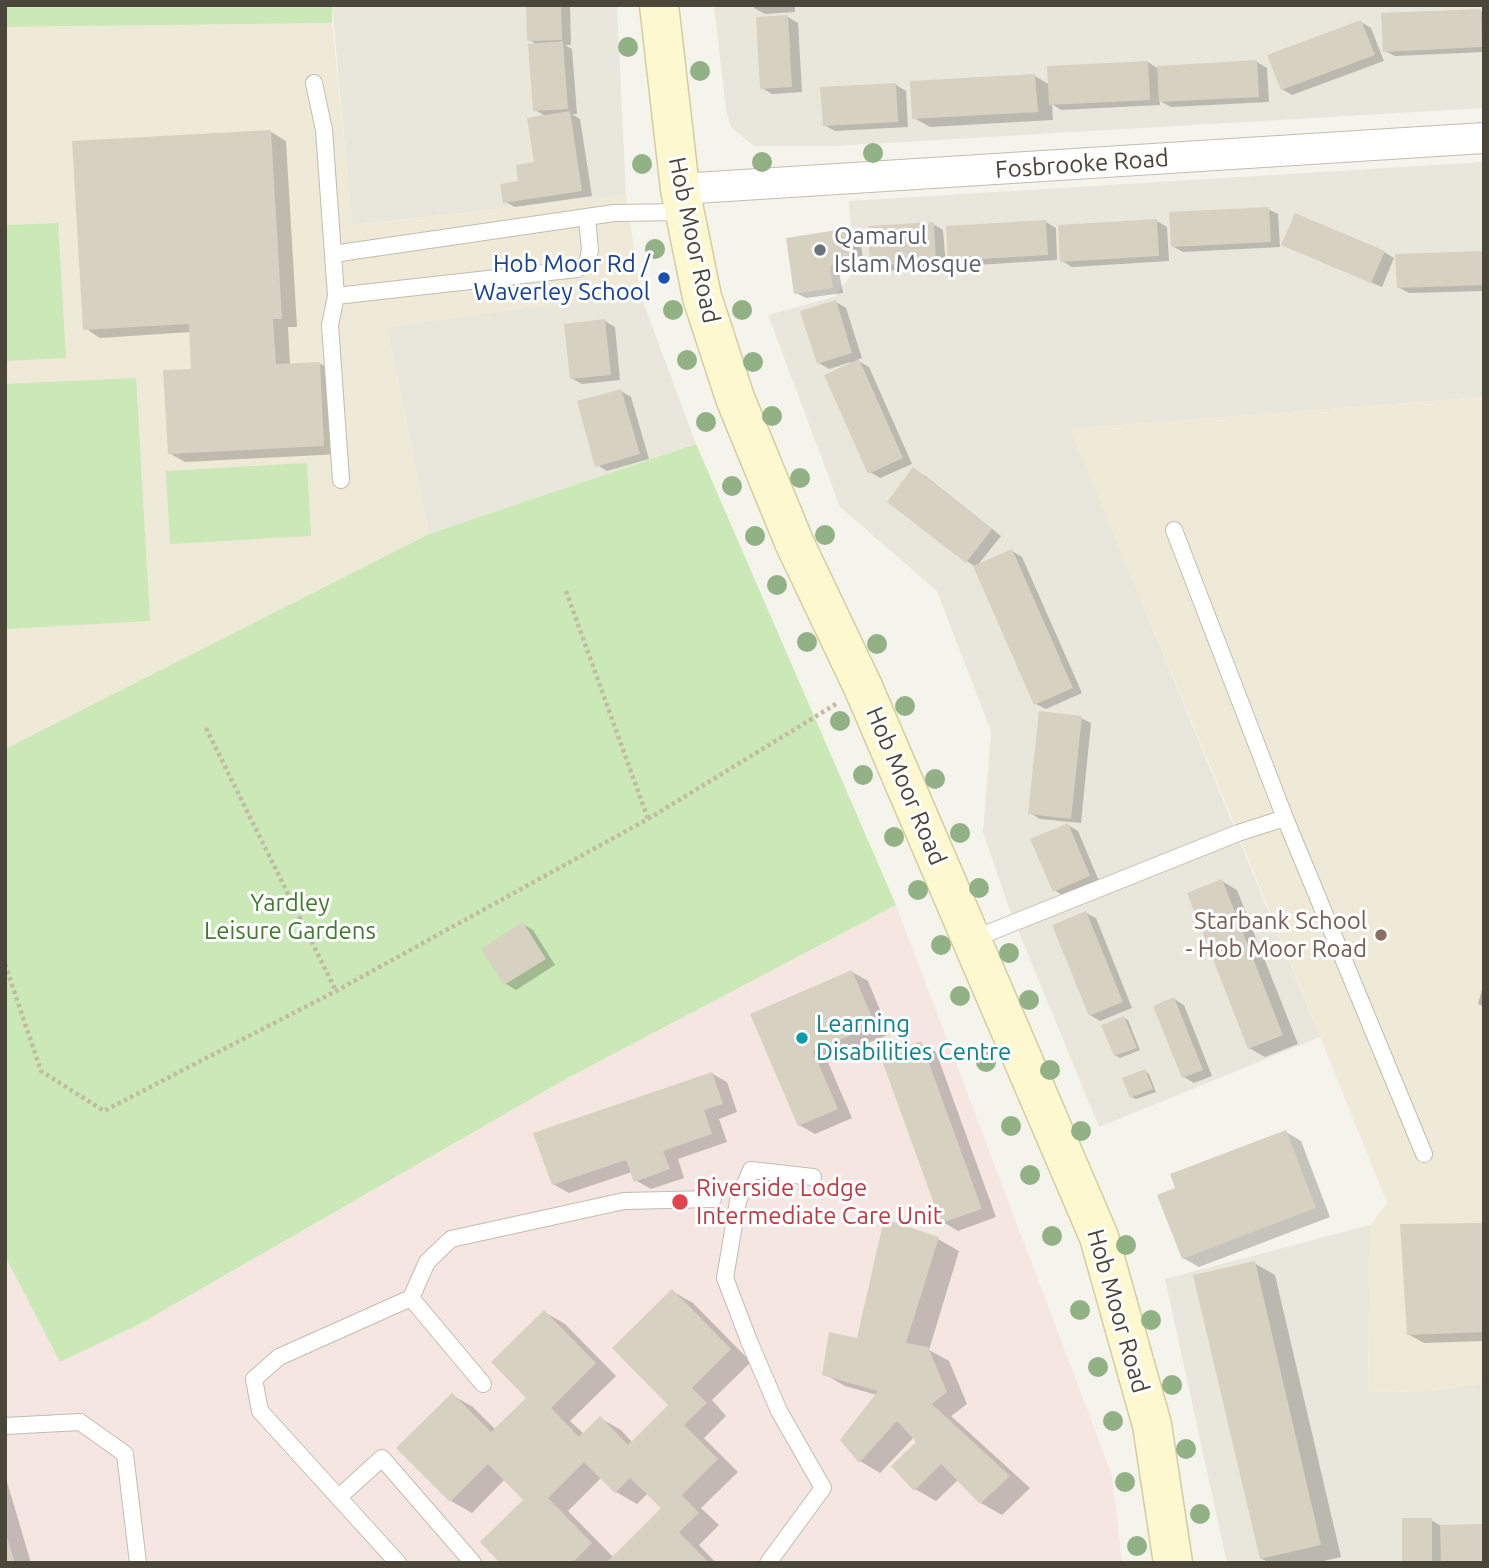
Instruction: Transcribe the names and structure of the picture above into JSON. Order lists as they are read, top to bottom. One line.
{"streets":{"street":["Fosbrooke Road","Hob Moor Road"]},"crossings":[["Fosbrooke Road","Hob Moor Road"]],"parks":["Yardley Leisure Gardens"],"places":["Qamarul Islam Mosque","Hob Moor Rd / Waverley School","Starbank School - Hob Moor Road","Learning Disabilities Centre","Riverside Lodge Intermediate Care Unit"]}
